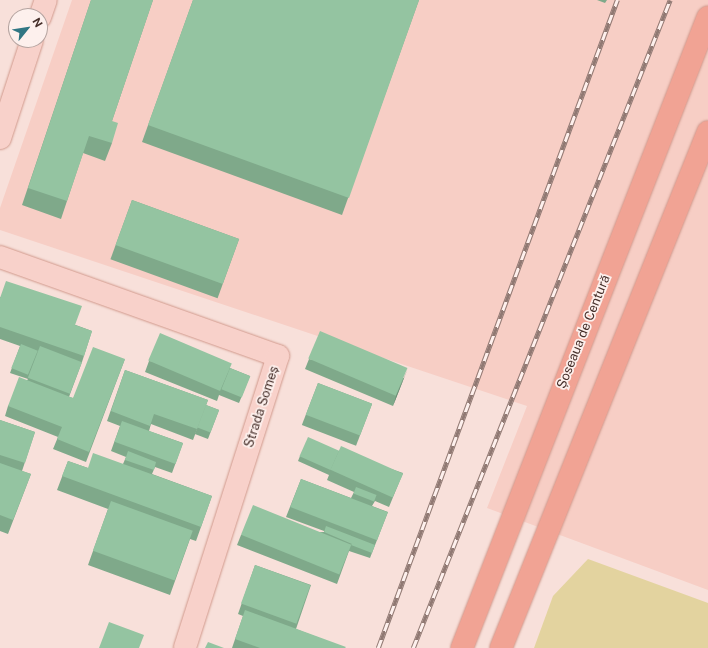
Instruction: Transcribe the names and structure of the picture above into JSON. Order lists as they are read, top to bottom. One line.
{"streets":{"main road":["Șoseaua de Centură"],"street":["Strada Someș"]},"north":"top right"}
